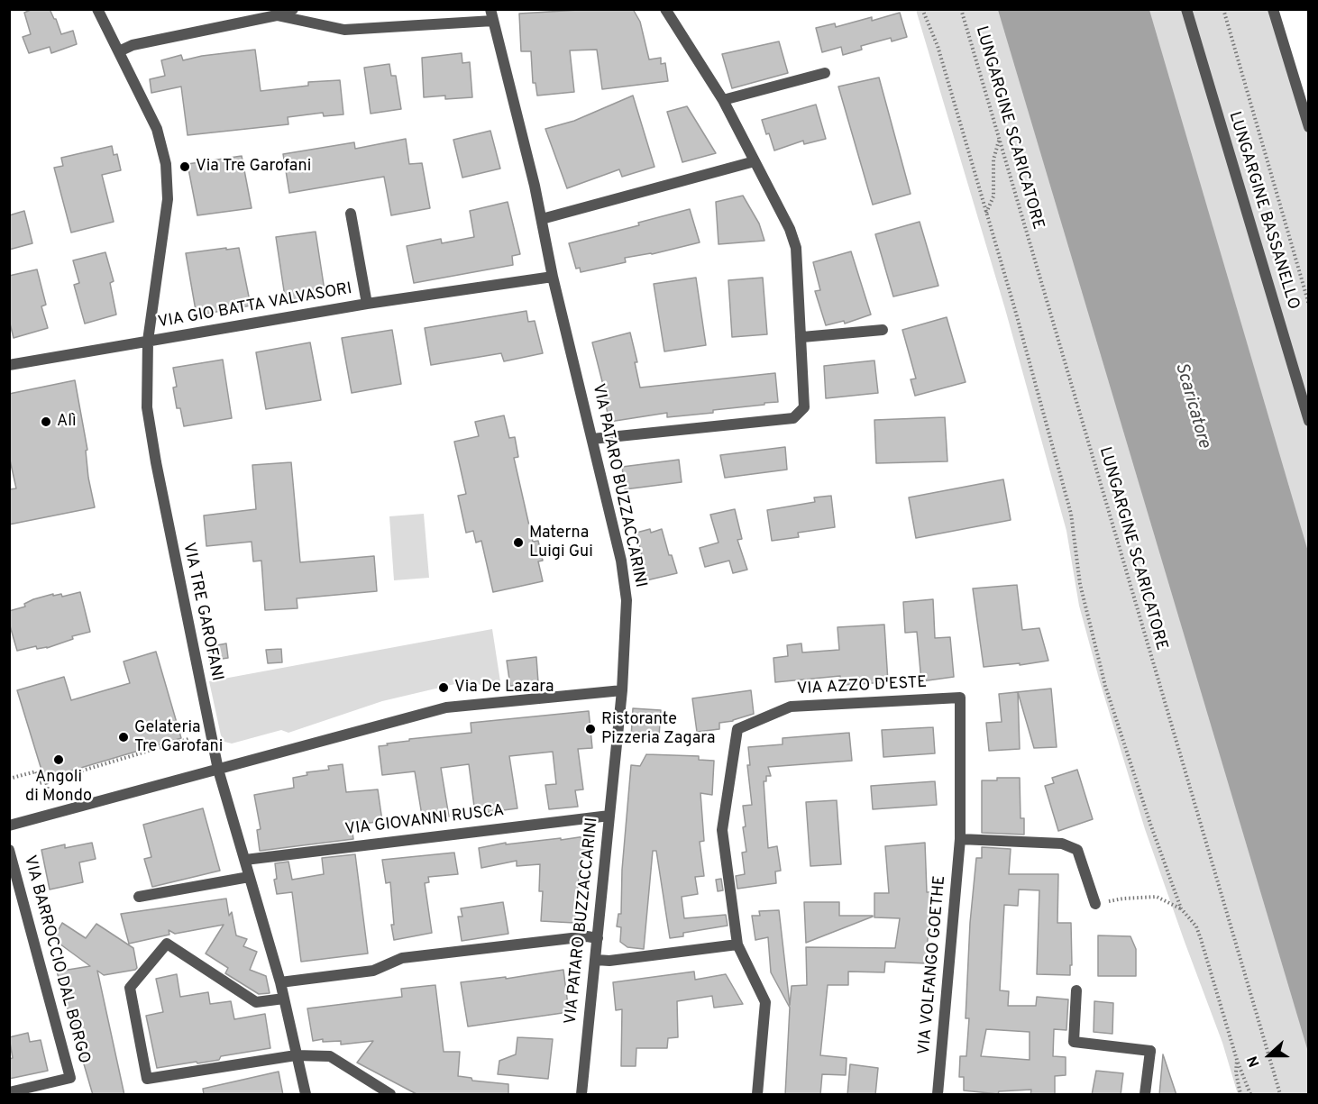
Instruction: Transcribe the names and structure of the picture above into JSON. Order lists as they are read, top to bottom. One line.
{"streets":{"street":["LUNGARGINE BASSANELLO","VIA GIO BATTA VALVASORI","VIA PATARO BUZZACCARINI","VIA TRE GAROFANI","VIA AZZO D'ESTE","VIA GIOVANNI RUSCA","VIA BARROCCIO DAL BORGO","VIA VOLFANGO GOETHE"],"path":["LUNGARGINE SCARICATORE"]},"crossings":[["VIA GIO BATTA VALVASORI","VIA PATARO BUZZACCARINI"],["VIA GIO BATTA VALVASORI","VIA TRE GAROFANI"],["VIA PATARO BUZZACCARINI","VIA GIOVANNI RUSCA"],["VIA TRE GAROFANI","VIA GIOVANNI RUSCA"],["VIA AZZO D'ESTE","VIA VOLFANGO GOETHE"]],"water":["Scaricatore"],"places":["Via Tre Garofani","Alì","Materna Luigi Gui","Via De Lazara","Ristorante Pizzeria Zagara","Gelateria Tre Garofani","Angoli di Mondo"],"north":"left"}
